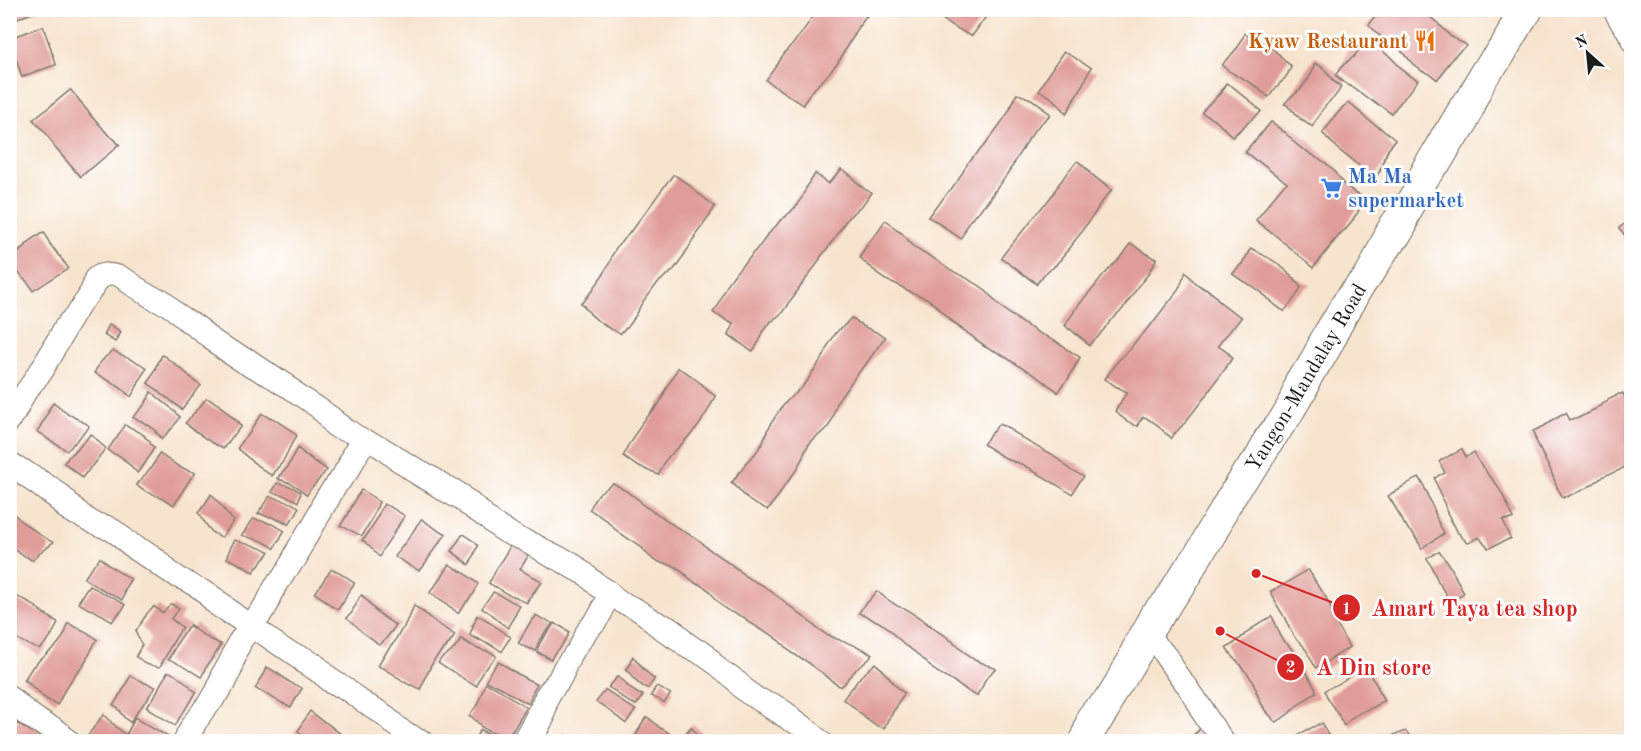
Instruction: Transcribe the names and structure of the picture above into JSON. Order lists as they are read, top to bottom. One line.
{"streets":{"highway":["Yangon-Mandalay Road"]},"places":{"restaurant":["Kyaw Restaurant"],"supermarket":["Ma Ma supermarket"],"other":["Amart Taya tea shop","A Din store"]},"north":"top left"}
